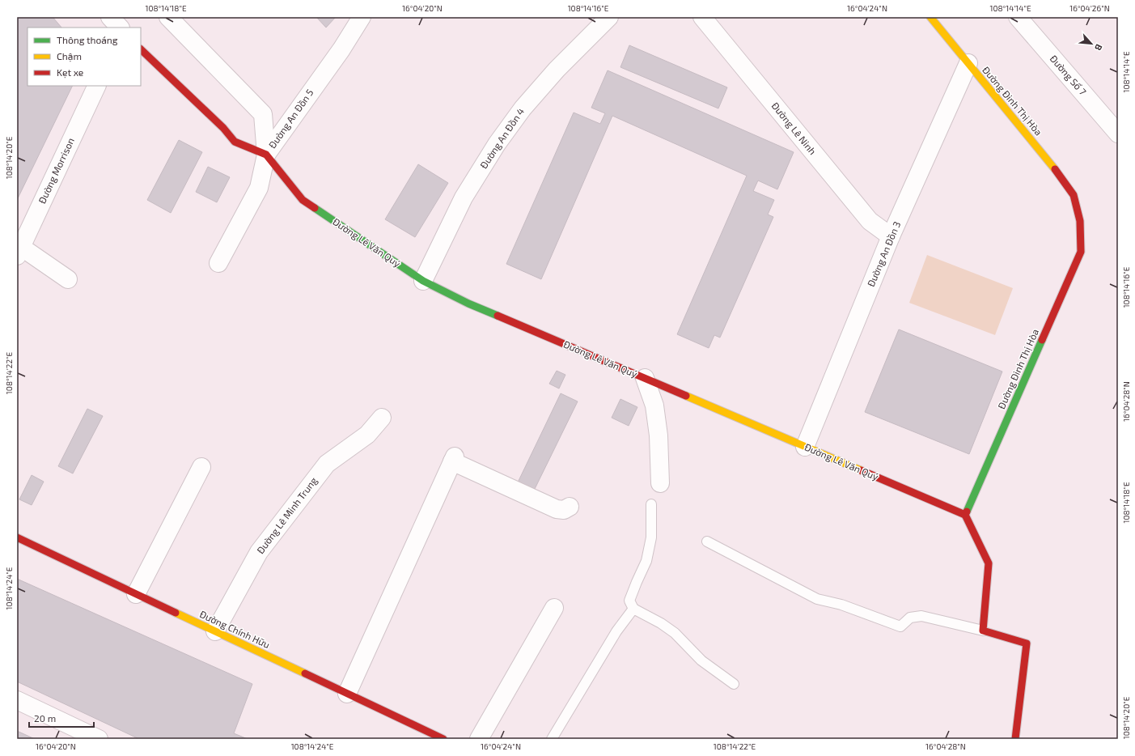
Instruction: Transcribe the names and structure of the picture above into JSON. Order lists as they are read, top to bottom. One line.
{"streets":{"street":["Đường Số 7","Đường Đinh Thị Hòa","Đường An Đồn 5","Đường Lê Ninh","Đường An Đồn 4","Đường Morrison","Đường Lê Văn Quý","Đường An Đồn 3","Đường Lê Minh Trung","Đường Chính Hữu"]},"crossings":[["Đường Đinh Thị Hòa","Đường Lê Văn Quý"],["Đường Đinh Thị Hòa","Đường An Đồn 3"],["Đường An Đồn 5","Đường Lê Văn Quý"],["Đường Lê Ninh","Đường An Đồn 3"],["Đường An Đồn 4","Đường Lê Văn Quý"],["Đường Lê Văn Quý","Đường An Đồn 3"],["Đường Lê Minh Trung","Đường Chính Hữu"]],"legend":["Thông thoáng","Chậm","Kẹt xe"],"scale_bar":"20 m","north":"bottom right","coordinates":["108°14'18\"E","16°04'20\"N","108°14'16\"E","16°04'24\"N","108°14'14\"E","16°04'26\"N","108°14'20\"E","108°14'22\"E","16°04'28\"N","108°14'24\"E"]}
